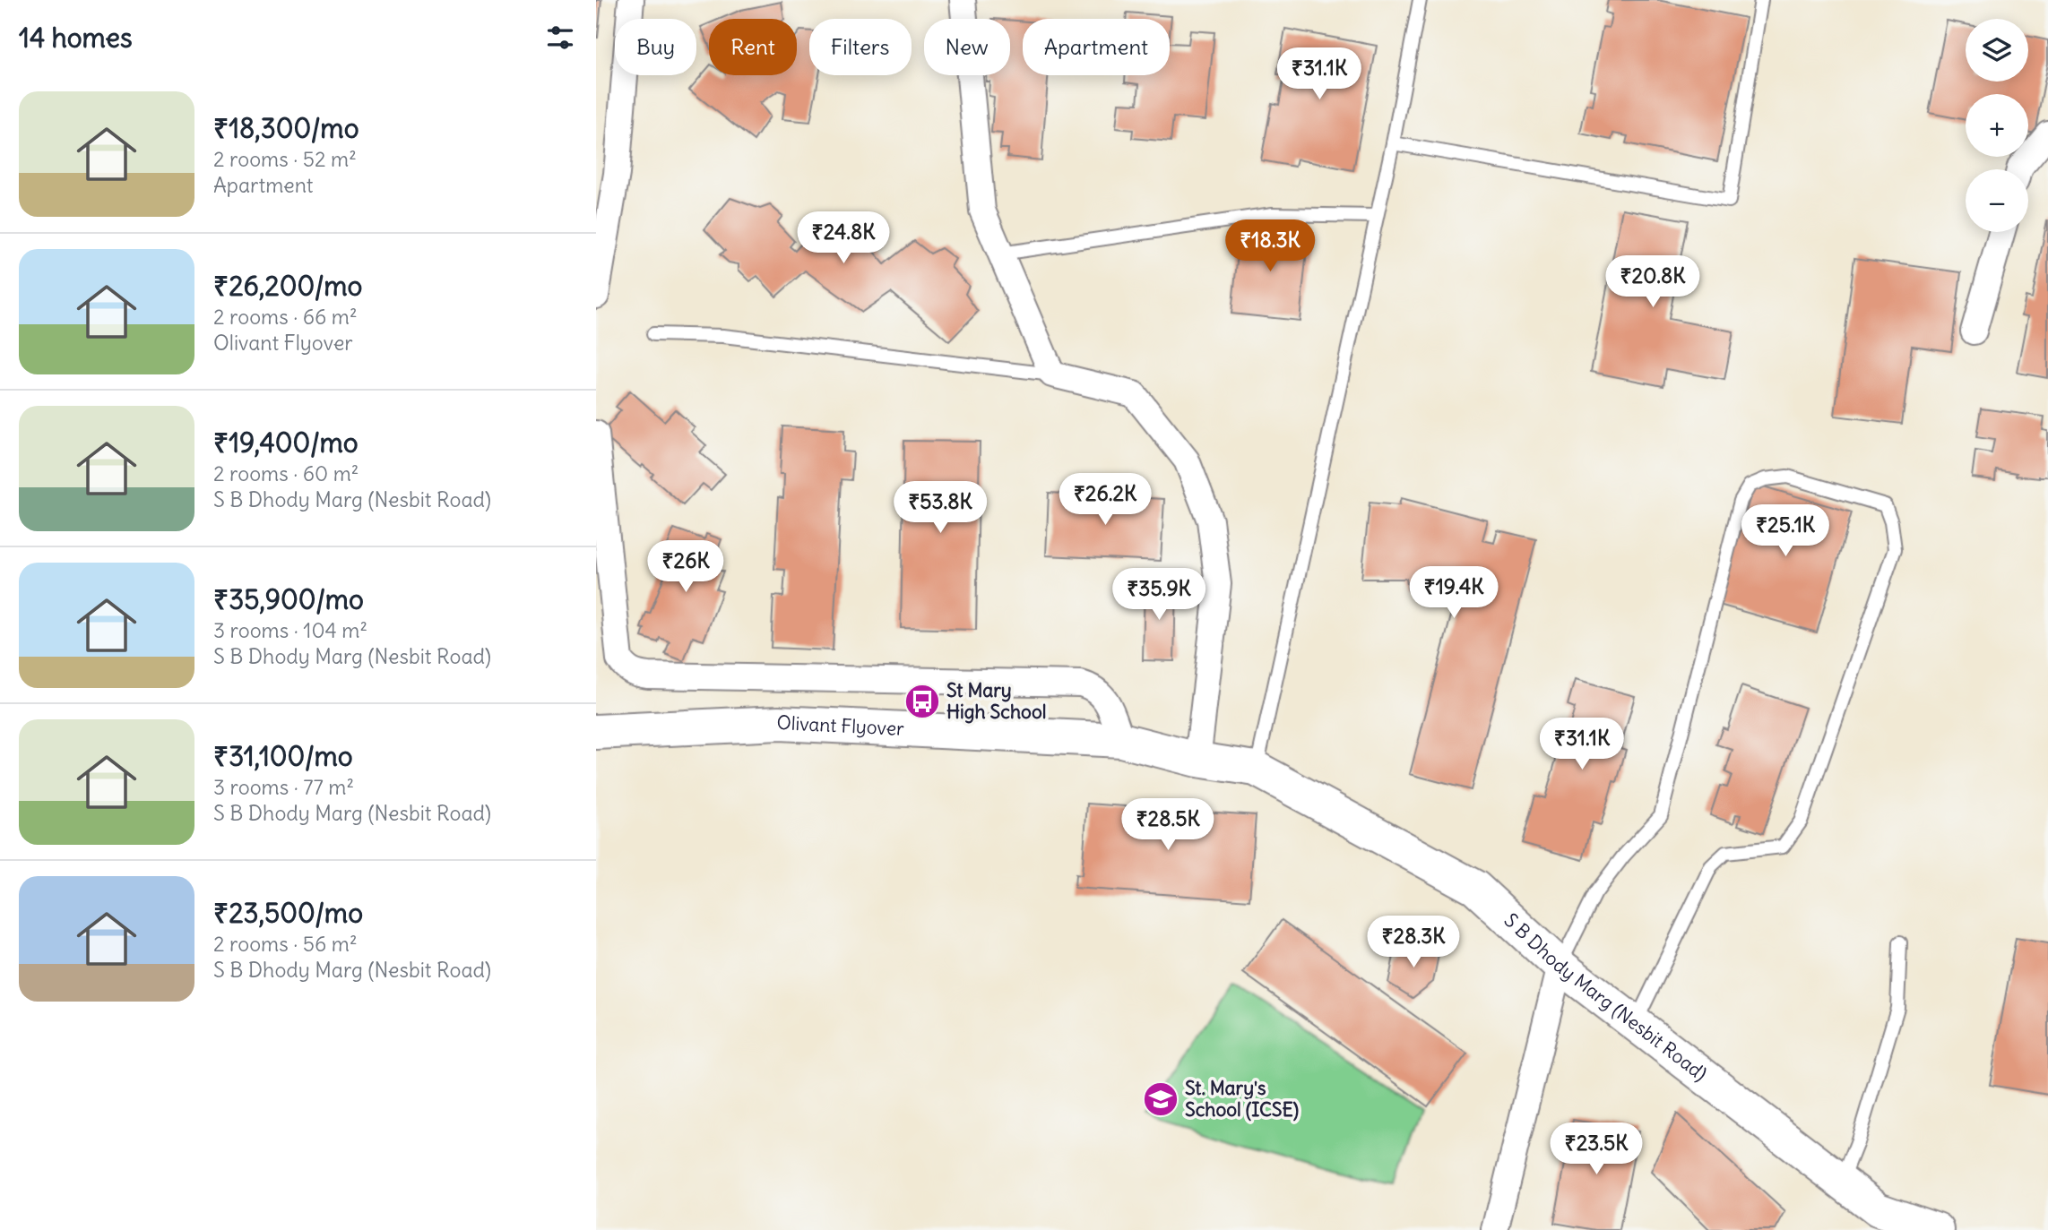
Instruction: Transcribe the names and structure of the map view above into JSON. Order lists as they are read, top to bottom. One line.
{"streets":{"main road":["Olivant Flyover","S B Dhody Marg (Nesbit Road)"]},"crossings":[["Olivant Flyover","S B Dhody Marg (Nesbit Road)"]],"places":{"bus stop":["St Mary High School"],"school or university":["St. Mary's School (ICSE)"]},"page":{"heading":"14 homes","map_buttons":["+","−"],"chip":["Buy","Rent","Filters","New","Apartment"],"price":["₹31.1K","₹24.8K","₹18.3K","₹20.8K","₹26.2K","₹53.8K","₹25.1K","₹26K","₹19.4K","₹35.9K","₹31.1K","₹28.5K","₹28.3K","₹23.5K"],"list":[{"name":"₹18,300/mo","note":"2 rooms · 52 m² · Apartment"},{"name":"₹26,200/mo","note":"2 rooms · 66 m² · Olivant Flyover"},{"name":"₹19,400/mo","note":"2 rooms · 60 m² · S B Dhody Marg (Nesbit Road)"},{"name":"₹35,900/mo","note":"3 rooms · 104 m² · S B Dhody Marg (Nesbit Road)"},{"name":"₹31,100/mo","note":"3 rooms · 77 m² · S B Dhody Marg (Nesbit Road)"},{"name":"₹23,500/mo","note":"2 rooms · 56 m² · S B Dhody Marg (Nesbit Road)"}]}}
